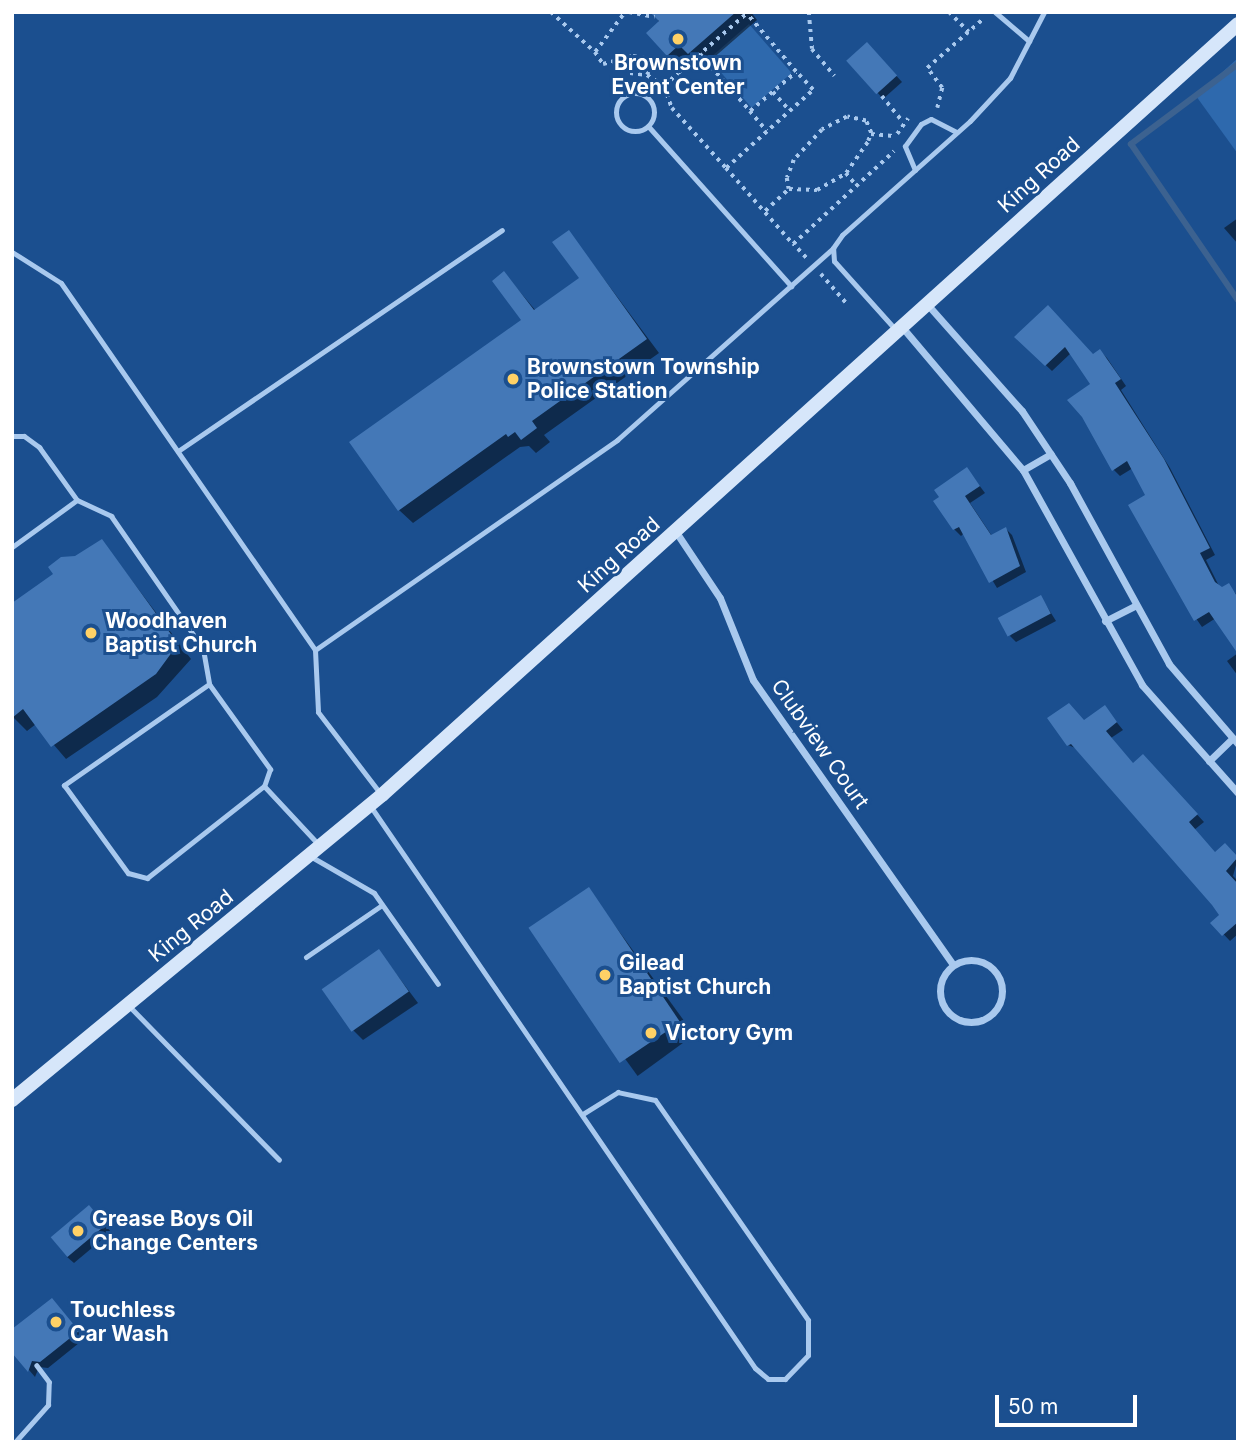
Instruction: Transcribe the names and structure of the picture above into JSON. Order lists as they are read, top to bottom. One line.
{"streets":{"main road":["King Road"],"street":["Clubview Court"]},"crossings":[["King Road","Clubview Court"]],"places":["Brownstown Event Center","Brownstown Township Police Station","Woodhaven Baptist Church","Gilead Baptist Church","Victory Gym","Grease Boys Oil Change Centers","Touchless Car Wash"],"scale_bar":"50 m"}
